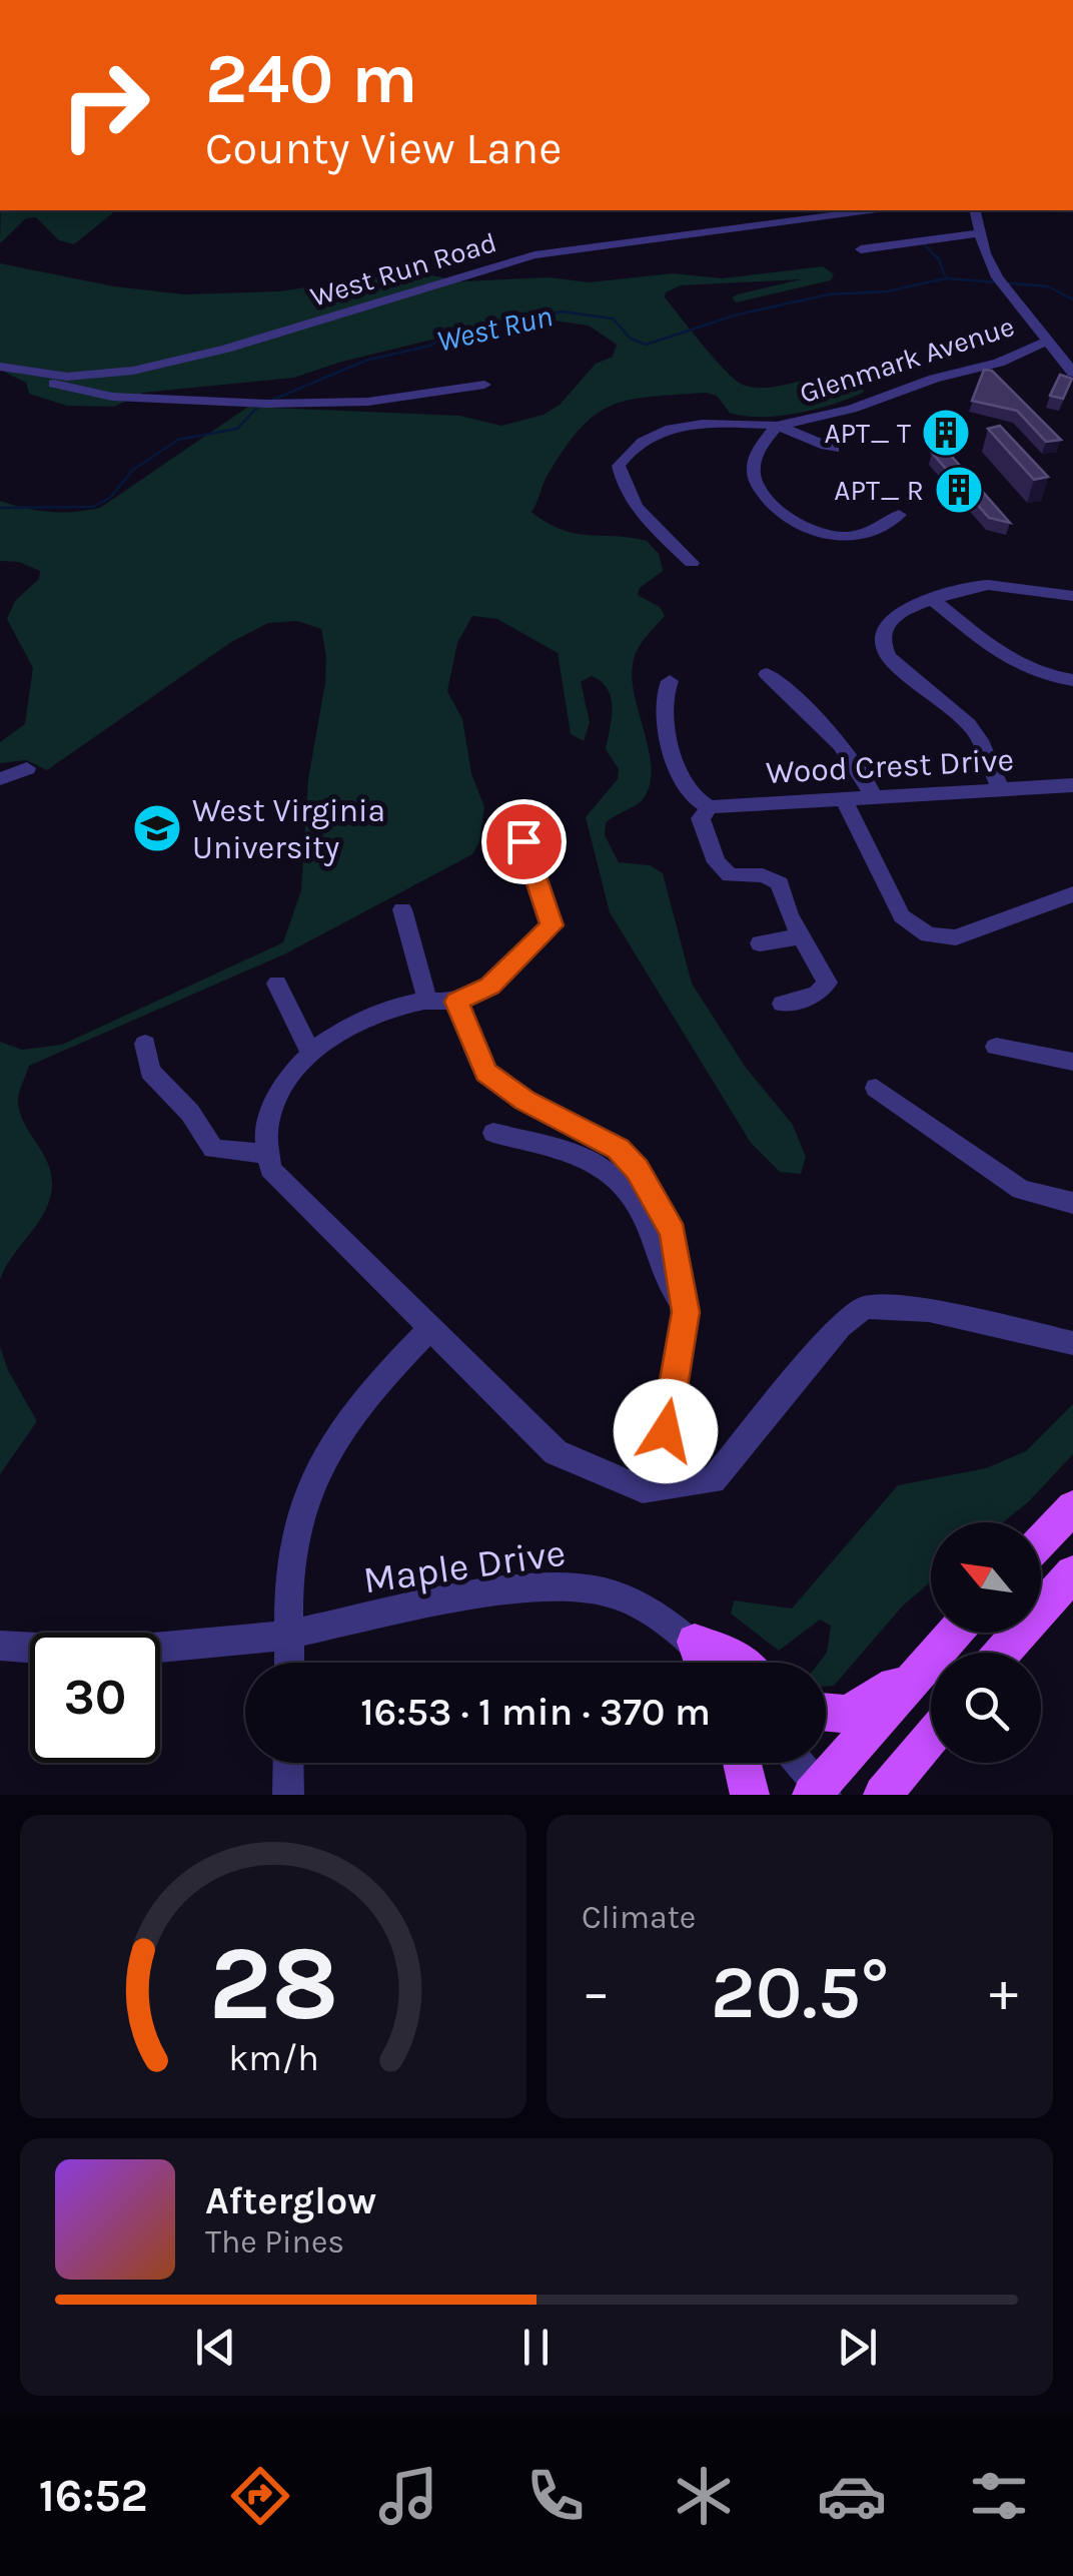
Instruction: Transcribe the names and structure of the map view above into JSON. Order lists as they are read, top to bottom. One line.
{"streets":{"street":["West Run Road","Glenmark Avenue","Wood Crest Drive","Maple Drive"]},"water":["West Run"],"places":{"building":["APT_ T","APT_ R"],"school or university":["West Virginia University"]},"north":"top left","page":{"turn":["240 m","County View Lane"],"limit":"30","trip":"16:53 · 1 min · 370 m","tile":"Climate","heat":["−","20.5°","+"],"song":["Afterglow","The Pines"],"tabs":"16:52","gauge":["28","km/h"]}}
